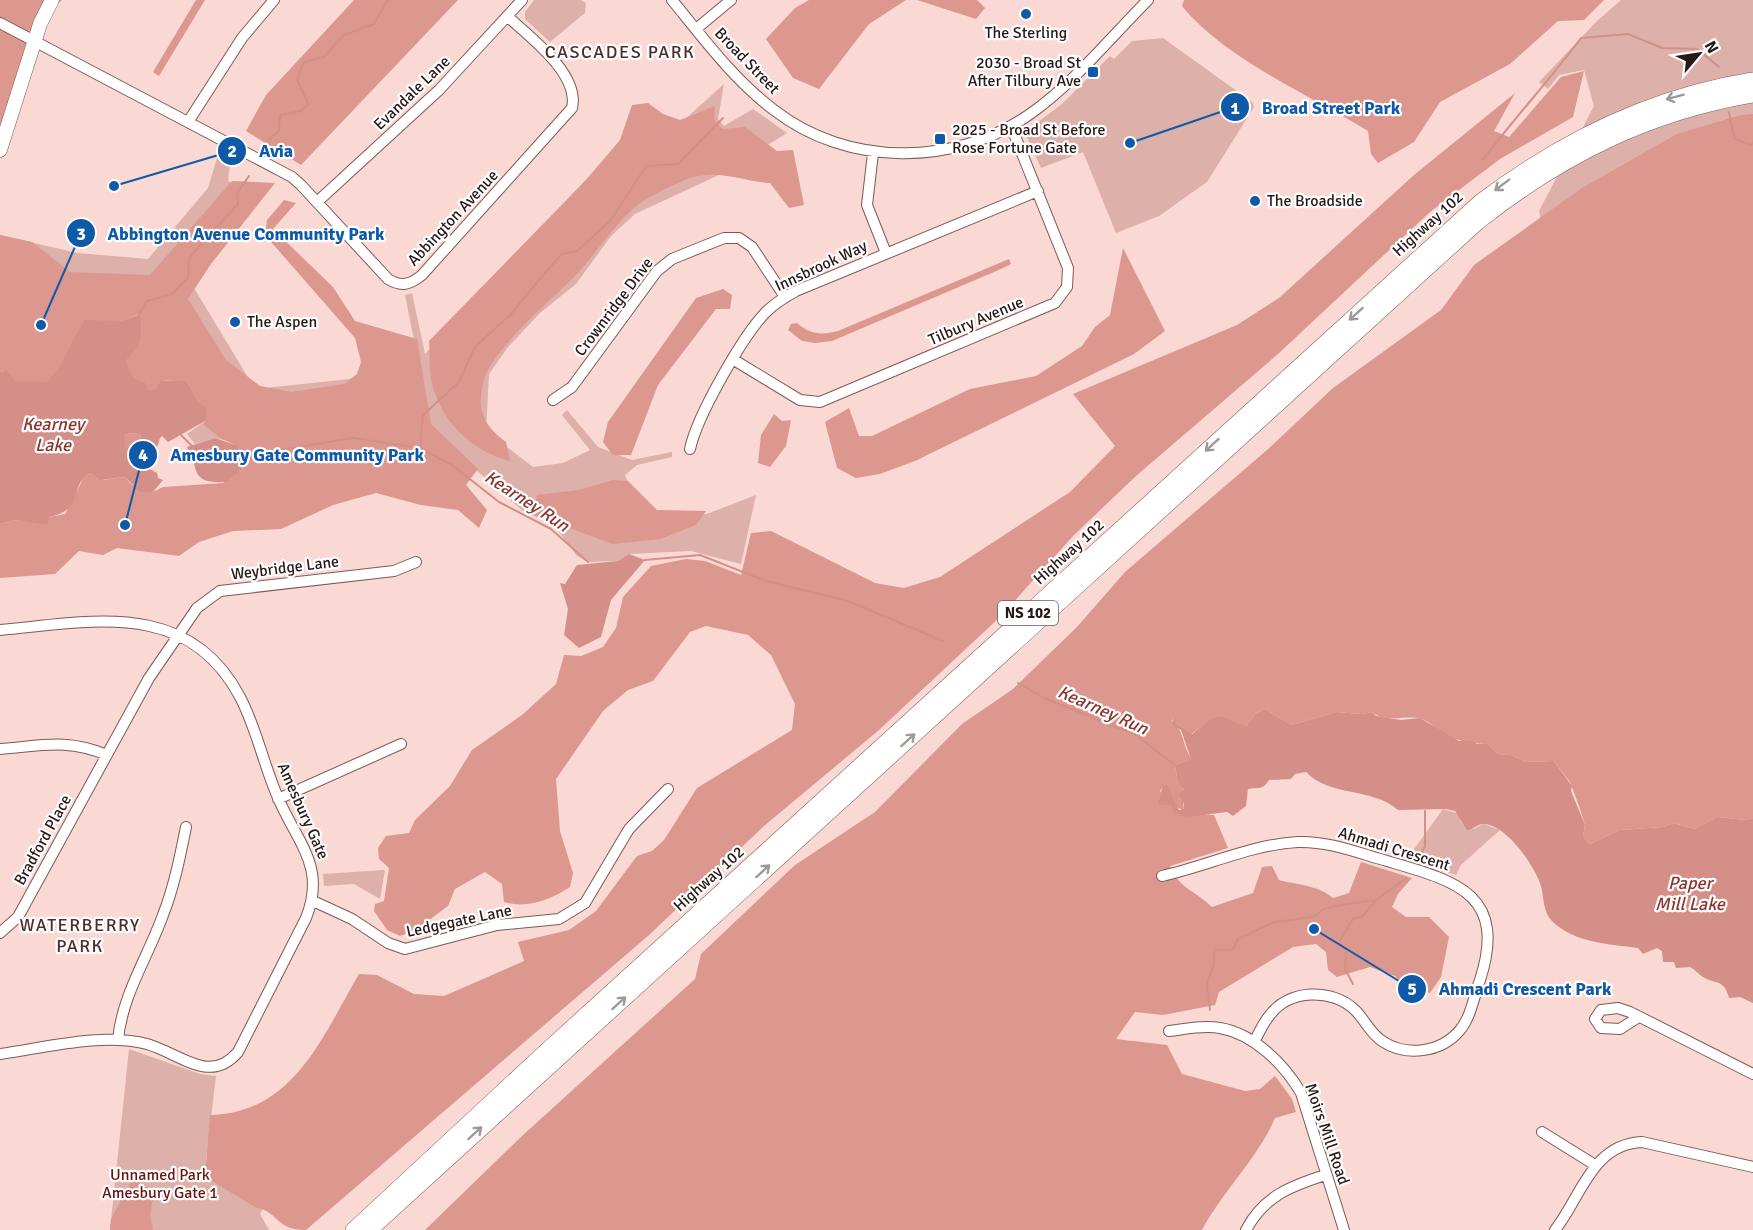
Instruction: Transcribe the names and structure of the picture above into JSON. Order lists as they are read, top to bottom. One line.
{"streets":{"highway":["Highway 102","NS 102"],"street":["Broad Street","Evandale Lane","Abbington Avenue","Innsbrook Way","Crownridge Drive","Tilbury Avenue","Weybridge Lane","Amesbury Gate","Bradford Place","Ahmadi Crescent","Ledgegate Lane","Moirs Mill Road"]},"crossings":[["Broad Street","Tilbury Avenue"],["Evandale Lane","Abbington Avenue"],["Innsbrook Way","Crownridge Drive"],["Innsbrook Way","Tilbury Avenue"],["Weybridge Lane","Amesbury Gate"],["Weybridge Lane","Bradford Place"],["Amesbury Gate","Bradford Place"],["Amesbury Gate","Ledgegate Lane"],["Ahmadi Crescent","Moirs Mill Road"]],"districts":["CASCADES PARK","WATERBERRY PARK"],"water":["Kearney Lake","Kearney Run","Paper Mill Lake"],"parks":["Unnamed Park Amesbury Gate 1"],"places":{"other":["The Sterling","Broad Street Park","Avia","The Broadside","The Aspen","Abbington Avenue Community Park","Amesbury Gate Community Park","Ahmadi Crescent Park"],"transit":["2030 - Broad St After Tilbury Ave","2025 - Broad St Before Rose Fortune Gate"]},"north":"top right"}
